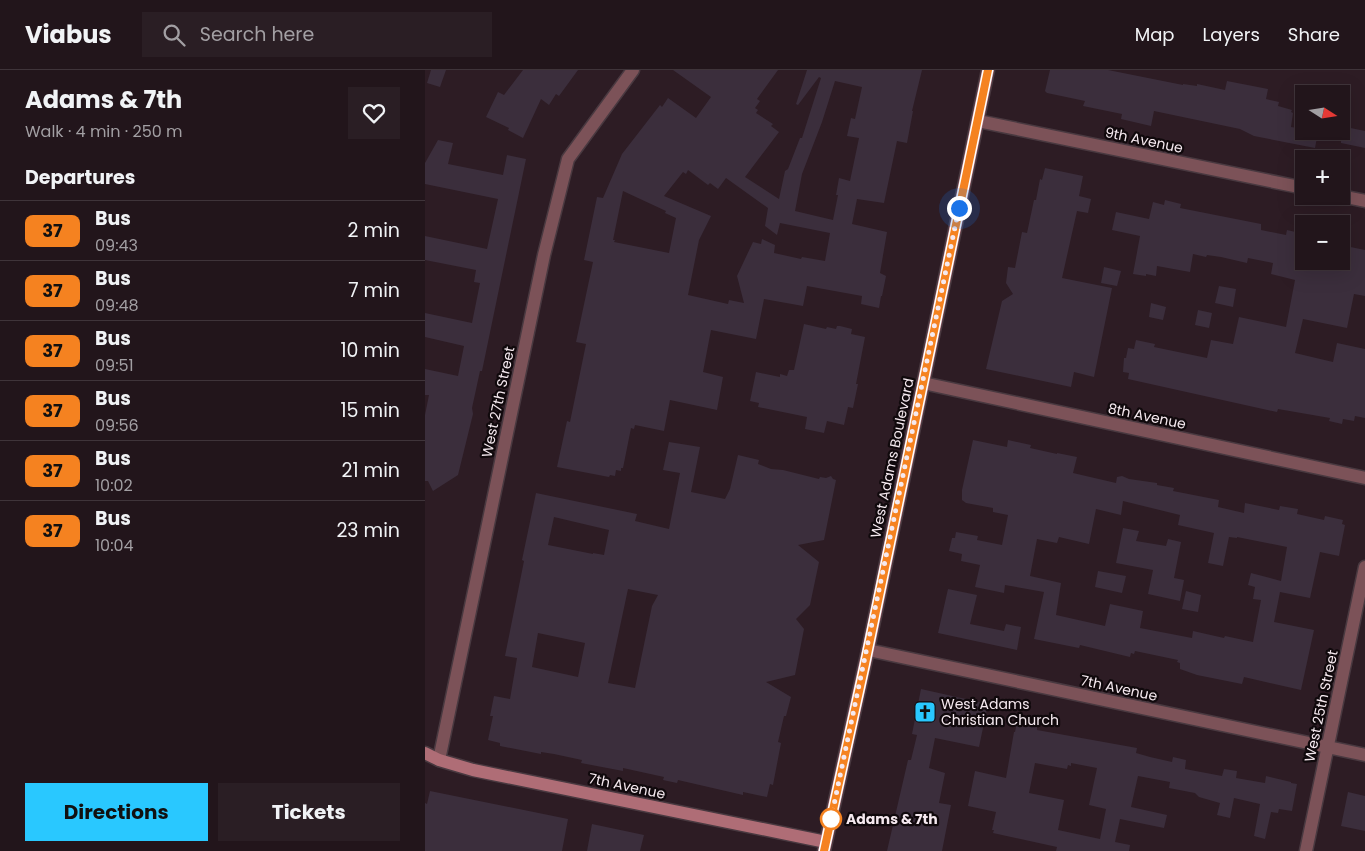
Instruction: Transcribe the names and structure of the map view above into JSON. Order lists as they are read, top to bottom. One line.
{"streets":{"main road":["West Adams Boulevard","7th Avenue"],"street":["9th Avenue","West 27th Street","8th Avenue","West 25th Street"]},"crossings":[["9th Avenue","West Adams Boulevard"],["West 27th Street","7th Avenue"],["8th Avenue","West Adams Boulevard"],["West Adams Boulevard","7th Avenue"],["7th Avenue","West 25th Street"]],"places":{"church":["West Adams Christian Church"],"other":["Adams & 7th"]},"lines":["bus line 37"],"north":"right","page":{"header":"Viabus","search":"Search here","nav":["Map","Layers","Share"],"heading":[["Adams & 7th","Walk · 4 min · 250 m"],"Departures"],"map_buttons":["+","−"],"list":[{"mark":"37","name":"Bus","note":"09:43","value":"2 min"},{"mark":"37","name":"Bus","note":"09:48","value":"7 min"},{"mark":"37","name":"Bus","note":"09:51","value":"10 min"},{"mark":"37","name":"Bus","note":"09:56","value":"15 min"},{"mark":"37","name":"Bus","note":"10:02","value":"21 min"},{"mark":"37","name":"Bus","note":"10:04","value":"23 min"}],"buttons":["Directions","Tickets"]}}
